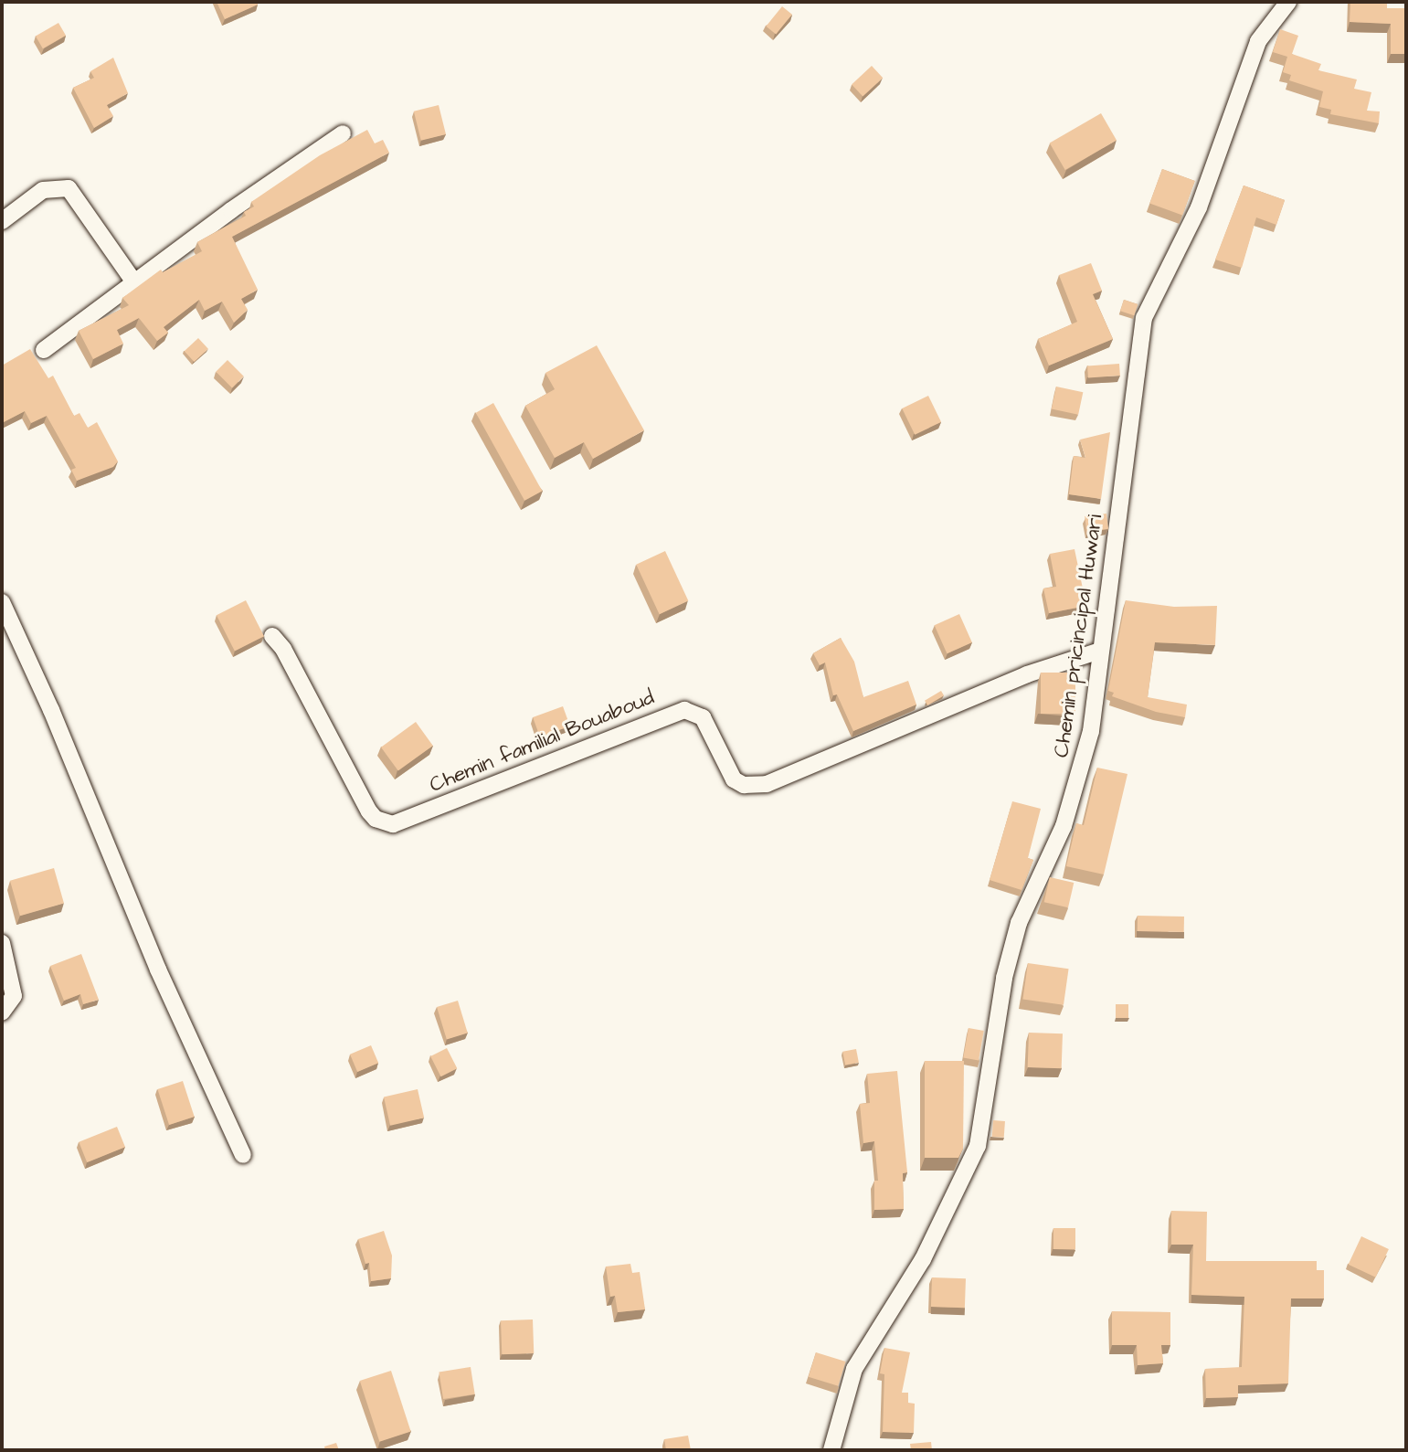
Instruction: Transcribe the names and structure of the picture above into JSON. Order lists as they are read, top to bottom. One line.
{"streets":{"street":["Chemin pricincipal Huwari","Chemin familial Bouaboud"]},"crossings":[["Chemin pricincipal Huwari","Chemin familial Bouaboud"]]}
